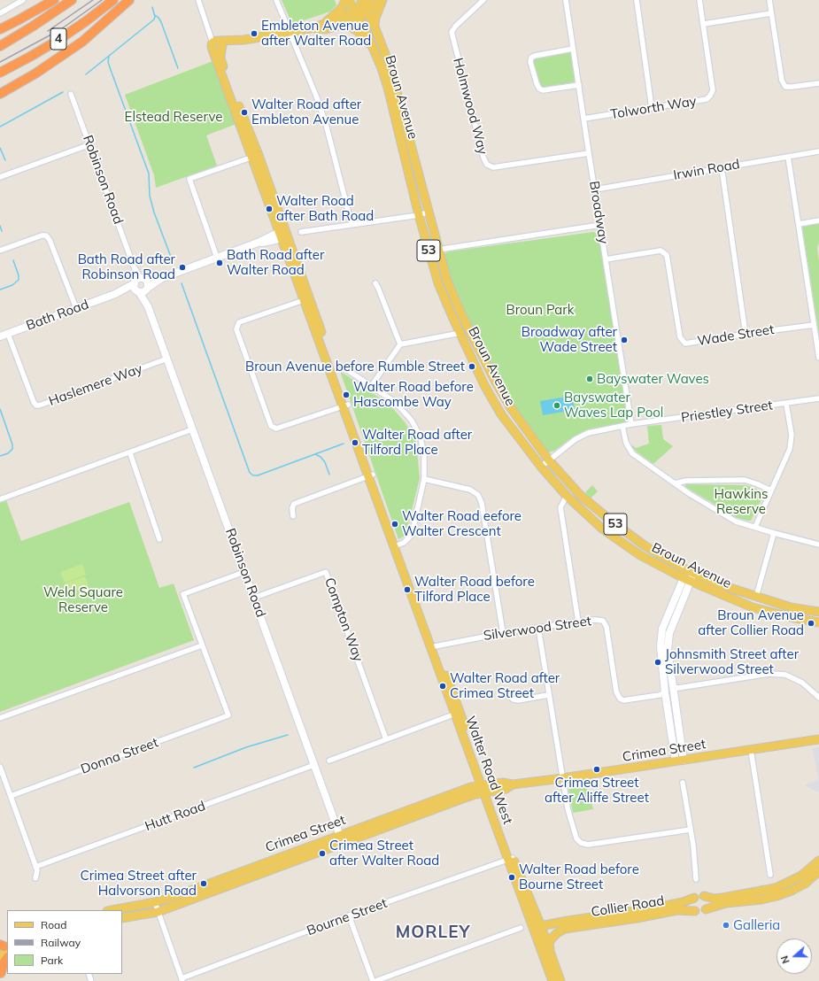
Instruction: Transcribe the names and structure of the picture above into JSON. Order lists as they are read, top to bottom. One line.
{"streets":{"highway":["4"],"main road":["Broun Avenue","53","Crimea Street","Walter Road West","Collier Road"],"street":["Holmwood Way","Tolworth Way","Irwin Road","Robinson Road","Broadway","Bath Road","Wade Street","Haslemere Way","Priestley Street","Compton Way","Silverwood Street","Donna Street","Hutt Road","Bourne Street"]},"crossings":[["Broun Avenue","Priestley Street"],["Holmwood Way","Broadway"],["Tolworth Way","Broadway"],["Irwin Road","Broadway"],["Robinson Road","Bath Road"],["Robinson Road","Haslemere Way"],["Robinson Road","Compton Way"],["Robinson Road","Crimea Street"],["Robinson Road","Hutt Road"],["Broadway","Wade Street"],["Broadway","Priestley Street"],["Bath Road","Haslemere Way"],["Bath Road","Walter Road West"],["Silverwood Street","Walter Road West"],["Crimea Street","Walter Road West"],["Walter Road West","Collier Road"],["Walter Road West","Bourne Street"]],"districts":["MORLEY"],"parks":["Elstead Reserve","Broun Park","Hawkins Reserve","Weld Square Reserve"],"places":["Embleton Avenue after Walter Road","Walter Road after Embleton Avenue","Walter Road after Bath Road","Bath Road after Walter Road","Bath Road after Robinson Road","Broadway after Wade Street","Broun Avenue before Rumble Street","Bayswater Waves","Walter Road before Hascombe Way","Bayswater Waves Lap Pool","Walter Road after Tilford Place","Walter Road eefore Walter Crescent","Walter Road before Tilford Place","Broun Avenue after Collier Road","Johnsmith Street after Silverwood Street","Walter Road after Crimea Street","Crimea Street after Aliffe Street","Crimea Street after Walter Road","Walter Road before Bourne Street","Crimea Street after Halvorson Road","Galleria"],"legend":["Road","Railway","Park"],"north":"left"}
